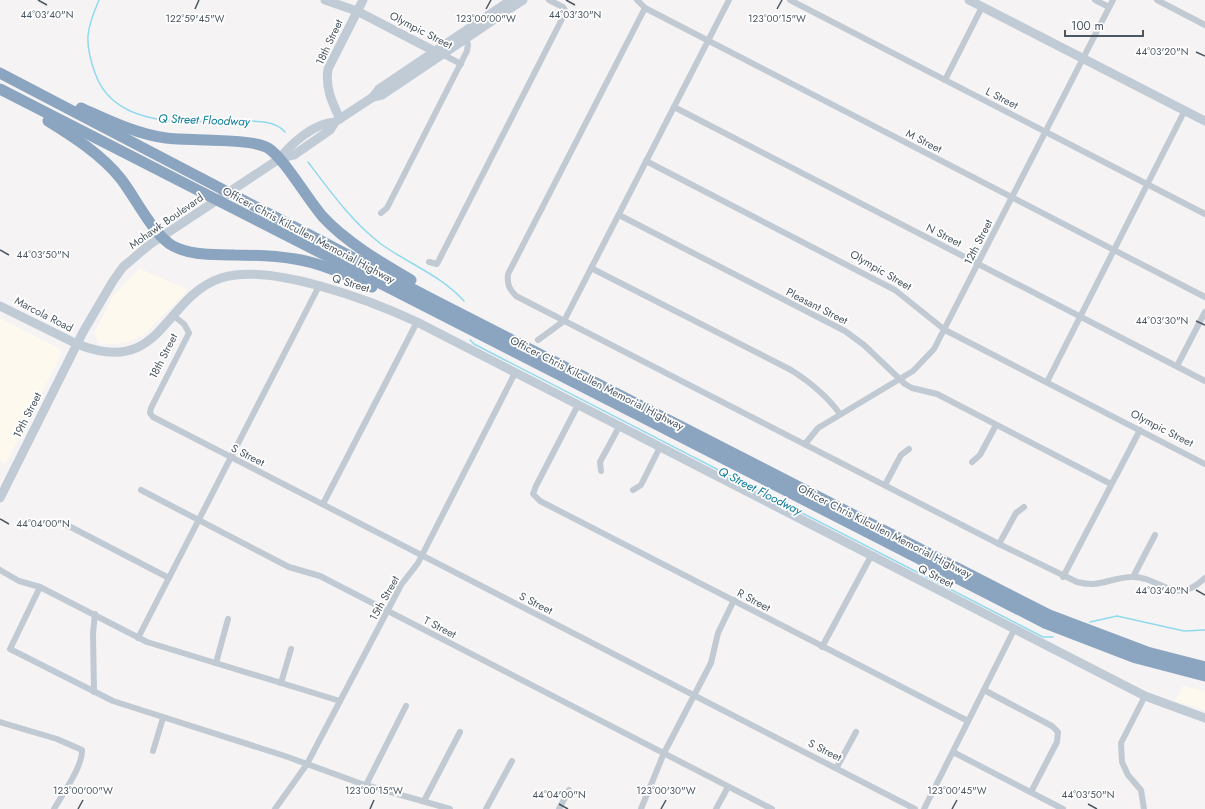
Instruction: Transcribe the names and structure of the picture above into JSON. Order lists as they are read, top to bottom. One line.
{"streets":{"highway":["Officer Chris Kilcullen Memorial Highway"],"street":["Olympic Street","18th Street","L Street","M Street","Mohawk Boulevard","N Street","12th Street","Q Street","Pleasant Street","Marcola Road","19th Street","S Street","15th Street","R Street","T Street"]},"crossings":[["Olympic Street","18th Street"],["Olympic Street","Mohawk Boulevard"],["Olympic Street","12th Street"],["18th Street","Mohawk Boulevard"],["18th Street","Q Street"],["18th Street","S Street"],["L Street","12th Street"],["M Street","12th Street"],["Mohawk Boulevard","Q Street"],["Mohawk Boulevard","Marcola Road"],["Mohawk Boulevard","19th Street"],["N Street","12th Street"],["12th Street","Pleasant Street"],["Q Street","Marcola Road"],["Q Street","19th Street"],["Q Street","15th Street"],["Q Street","R Street"],["Marcola Road","19th Street"],["S Street","15th Street"],["15th Street","T Street"]],"water":["Q Street Floodway"],"scale_bar":"100 m","coordinates":["44°03'40\"N","44°03'30\"N","122°59'45\"W","123°00'00\"W","123°00'15\"W","44°03'20\"N","44°03'50\"N","44°04'00\"N","123°00'30\"W","123°00'45\"W"]}
